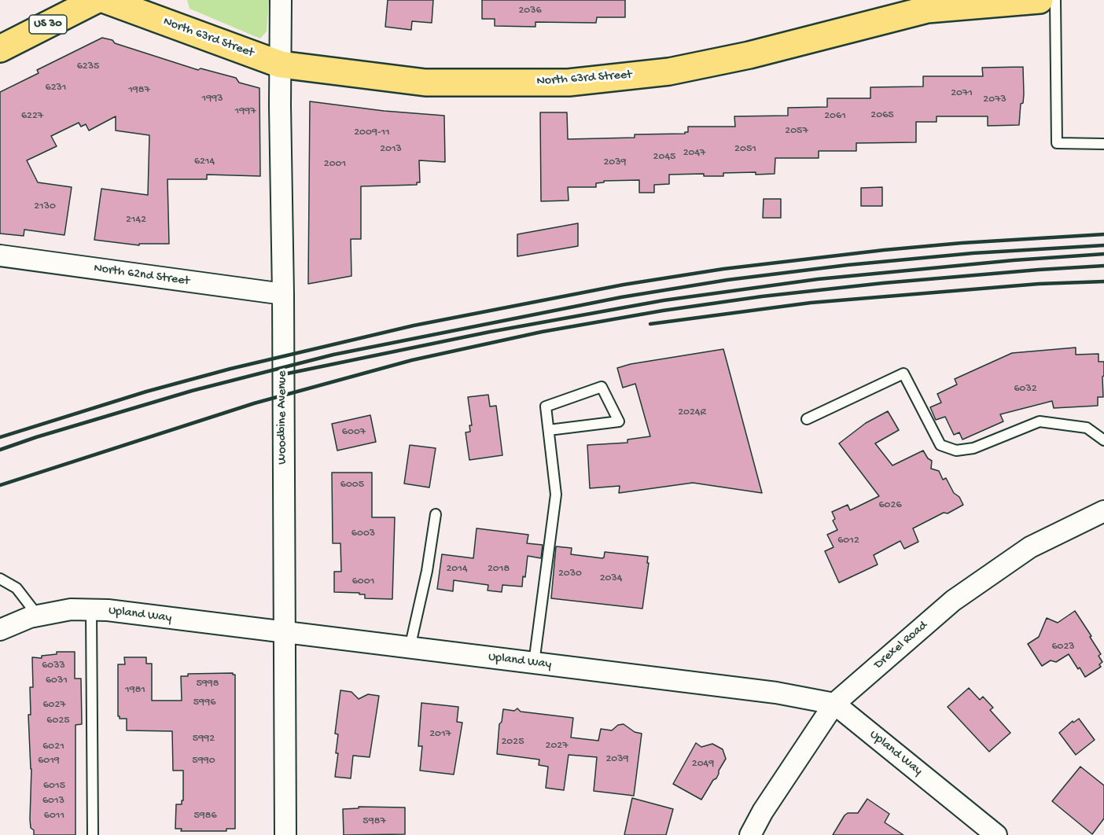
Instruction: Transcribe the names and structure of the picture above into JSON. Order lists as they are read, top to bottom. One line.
{"streets":{"main road":["US 30","North 63rd Street"],"street":["North 62nd Street","Woodbine Avenue","Upland Way","Drexel Road"]},"crossings":[["North 63rd Street","Woodbine Avenue"],["North 62nd Street","Woodbine Avenue"],["Woodbine Avenue","Upland Way"],["Upland Way","Drexel Road"]],"house_numbers":["2036","6235","6231","1987","2071","1993","2073","1997","2065","6227","2061","2057","2009-11","2013","2051","2047","2045","6214","2039","2001","2130","2142","6032","2024R","6007","6005","6026","6003","6012","2014","2018","2030","2034","6001","6023","6033","6031","5998","1981","5996","6027","6025","2017","5992","2025","2027","6021","2039","6019","5990","2049","6015","6013","6011","5986","5987"]}
